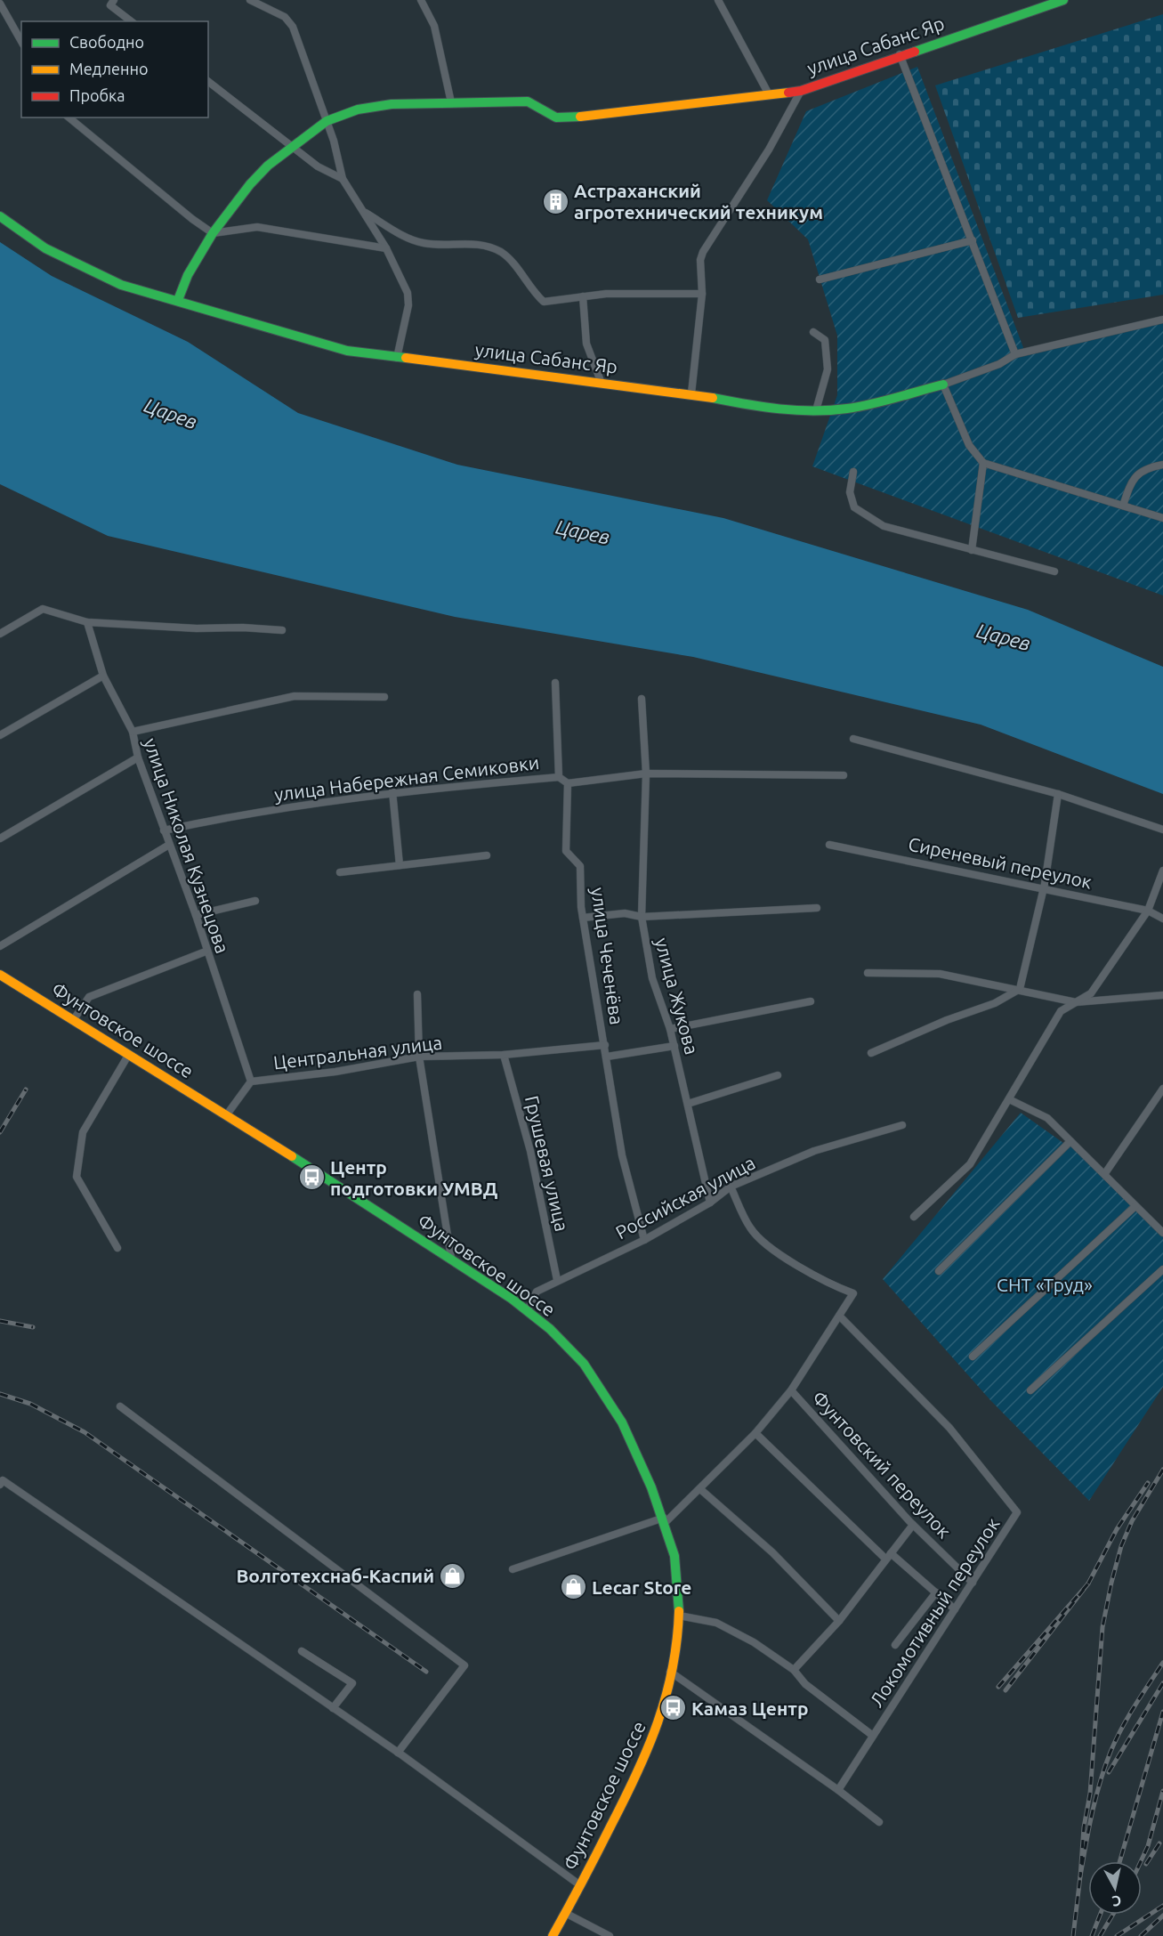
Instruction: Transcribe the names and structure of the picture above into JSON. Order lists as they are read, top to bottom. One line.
{"streets":{"street":["улица Сабанс Яр","улица Набережная Семиковки","улица Николая Кузнецова","Сиреневый переулок","улица Чеченёва","улица Жукова","Фунтовское шоссе","Центральная улица","Грушевая улица","Российская улица","Фунтовский переулок","Локомотивный переулок"]},"crossings":[["улица Набережная Семиковки","улица Николая Кузнецова"],["улица Николая Кузнецова","Центральная улица"],["улица Чеченёва","Центральная улица"],["улица Чеченёва","Российская улица"],["улица Жукова","Российская улица"],["Фунтовское шоссе","Центральная улица"],["Фунтовское шоссе","Российская улица"],["Центральная улица","Грушевая улица"],["Грушевая улица","Российская улица"],["Фунтовский переулок","Локомотивный переулок"]],"water":["Царев"],"parks":["СНТ «Труд»"],"places":{"building":["Астраханский агротехнический техникум"],"bus stop":["Центр подготовки УМВД","Камаз Центр"],"shop":["Волготехснаб-Каспий","Lecar Store"]},"legend":["Свободно","Медленно","Пробка"],"north":"bottom"}
